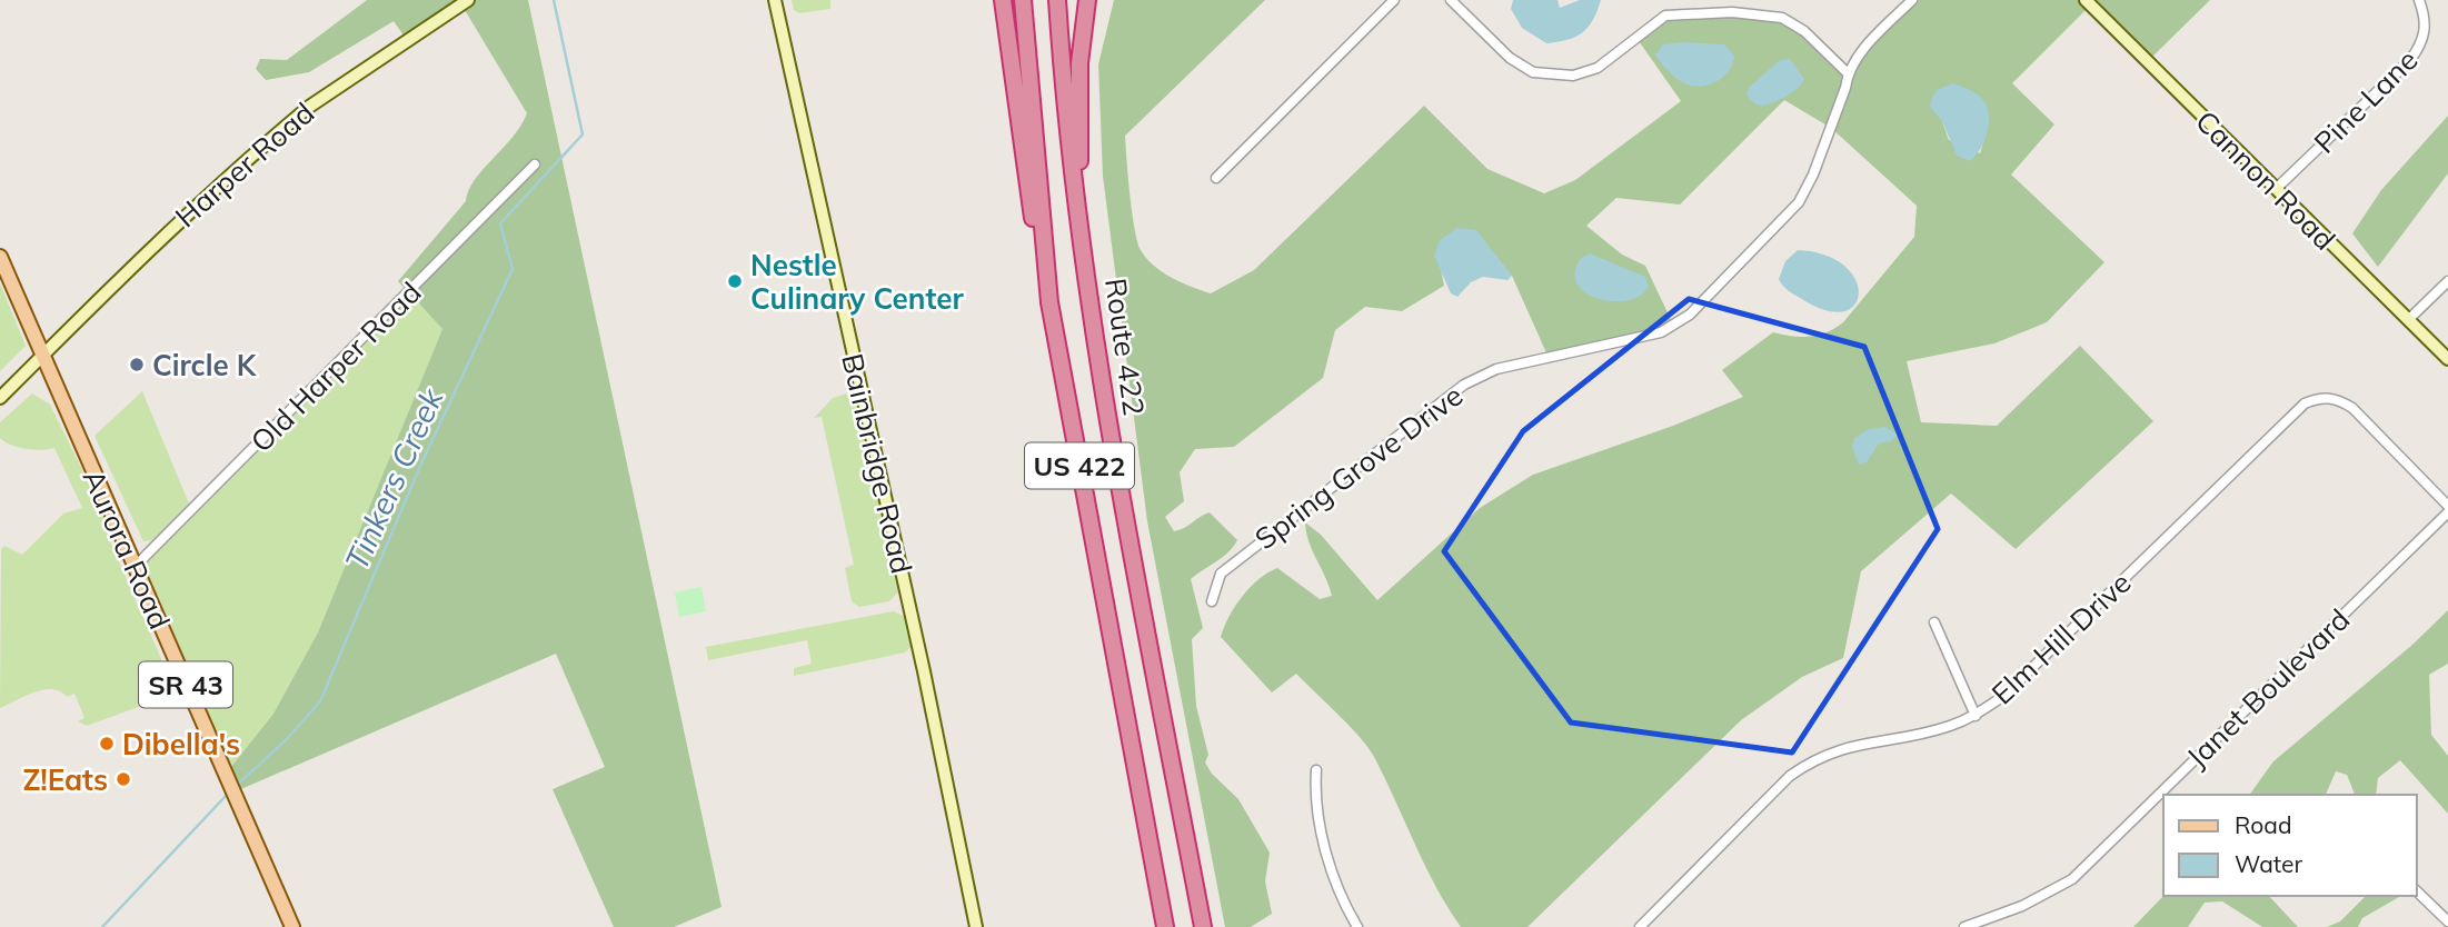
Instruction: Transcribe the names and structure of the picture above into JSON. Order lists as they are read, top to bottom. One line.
{"streets":{"highway":["Route 422","US 422"],"main road":["Aurora Road","SR 43"],"street":["Pine Lane","Harper Road","Cannon Road","Old Harper Road","Bainbridge Road","Spring Grove Drive","Elm Hill Drive","Janet Boulevard"]},"crossings":[["Pine Lane","Cannon Road"],["Harper Road","Aurora Road"],["Old Harper Road","Aurora Road"]],"water":["Tinkers Creek"],"places":["Nestle Culinary Center","Circle K","Dibella's","Z!Eats"],"legend":["Road","Water"]}
